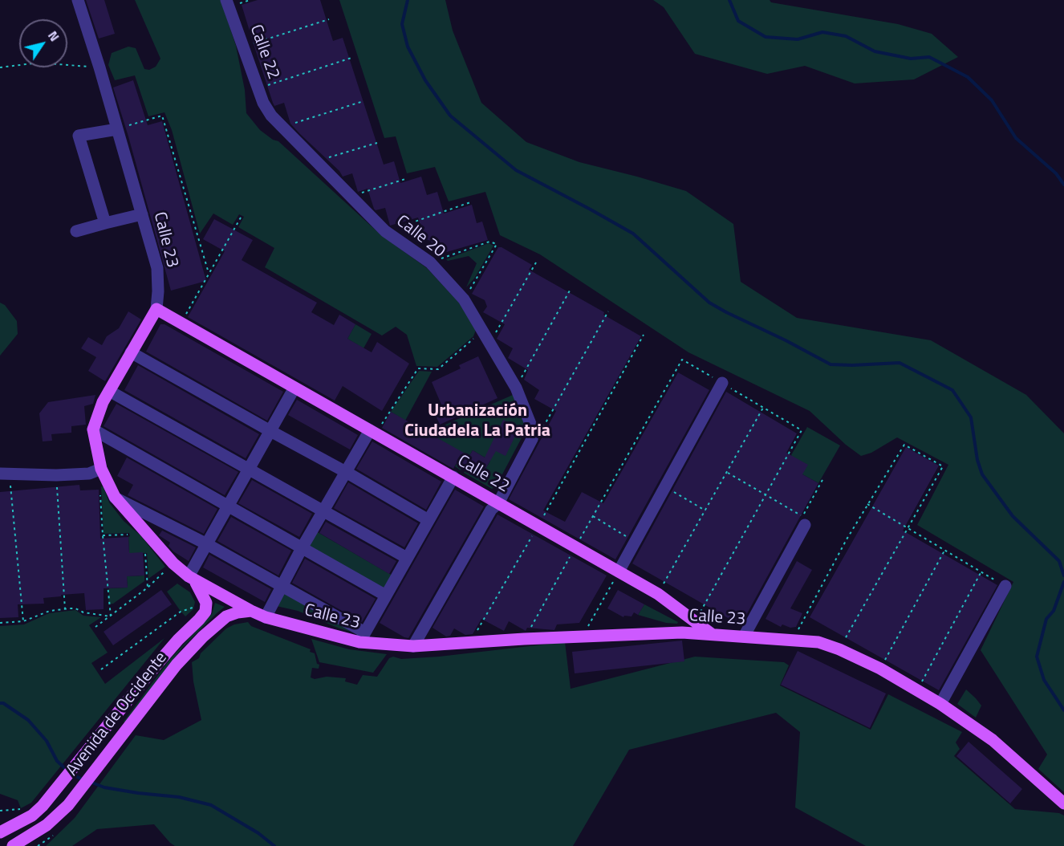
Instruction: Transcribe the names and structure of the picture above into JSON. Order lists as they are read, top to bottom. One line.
{"streets":{"main road":["Calle 22","Calle 23","Avenida de Occidente"],"street":["Calle 20"]},"crossings":[["Calle 22","Calle 20"],["Calle 22","Calle 23"],["Calle 23","Avenida de Occidente"]],"districts":["Urbanización Ciudadela La Patria"],"north":"top right"}
